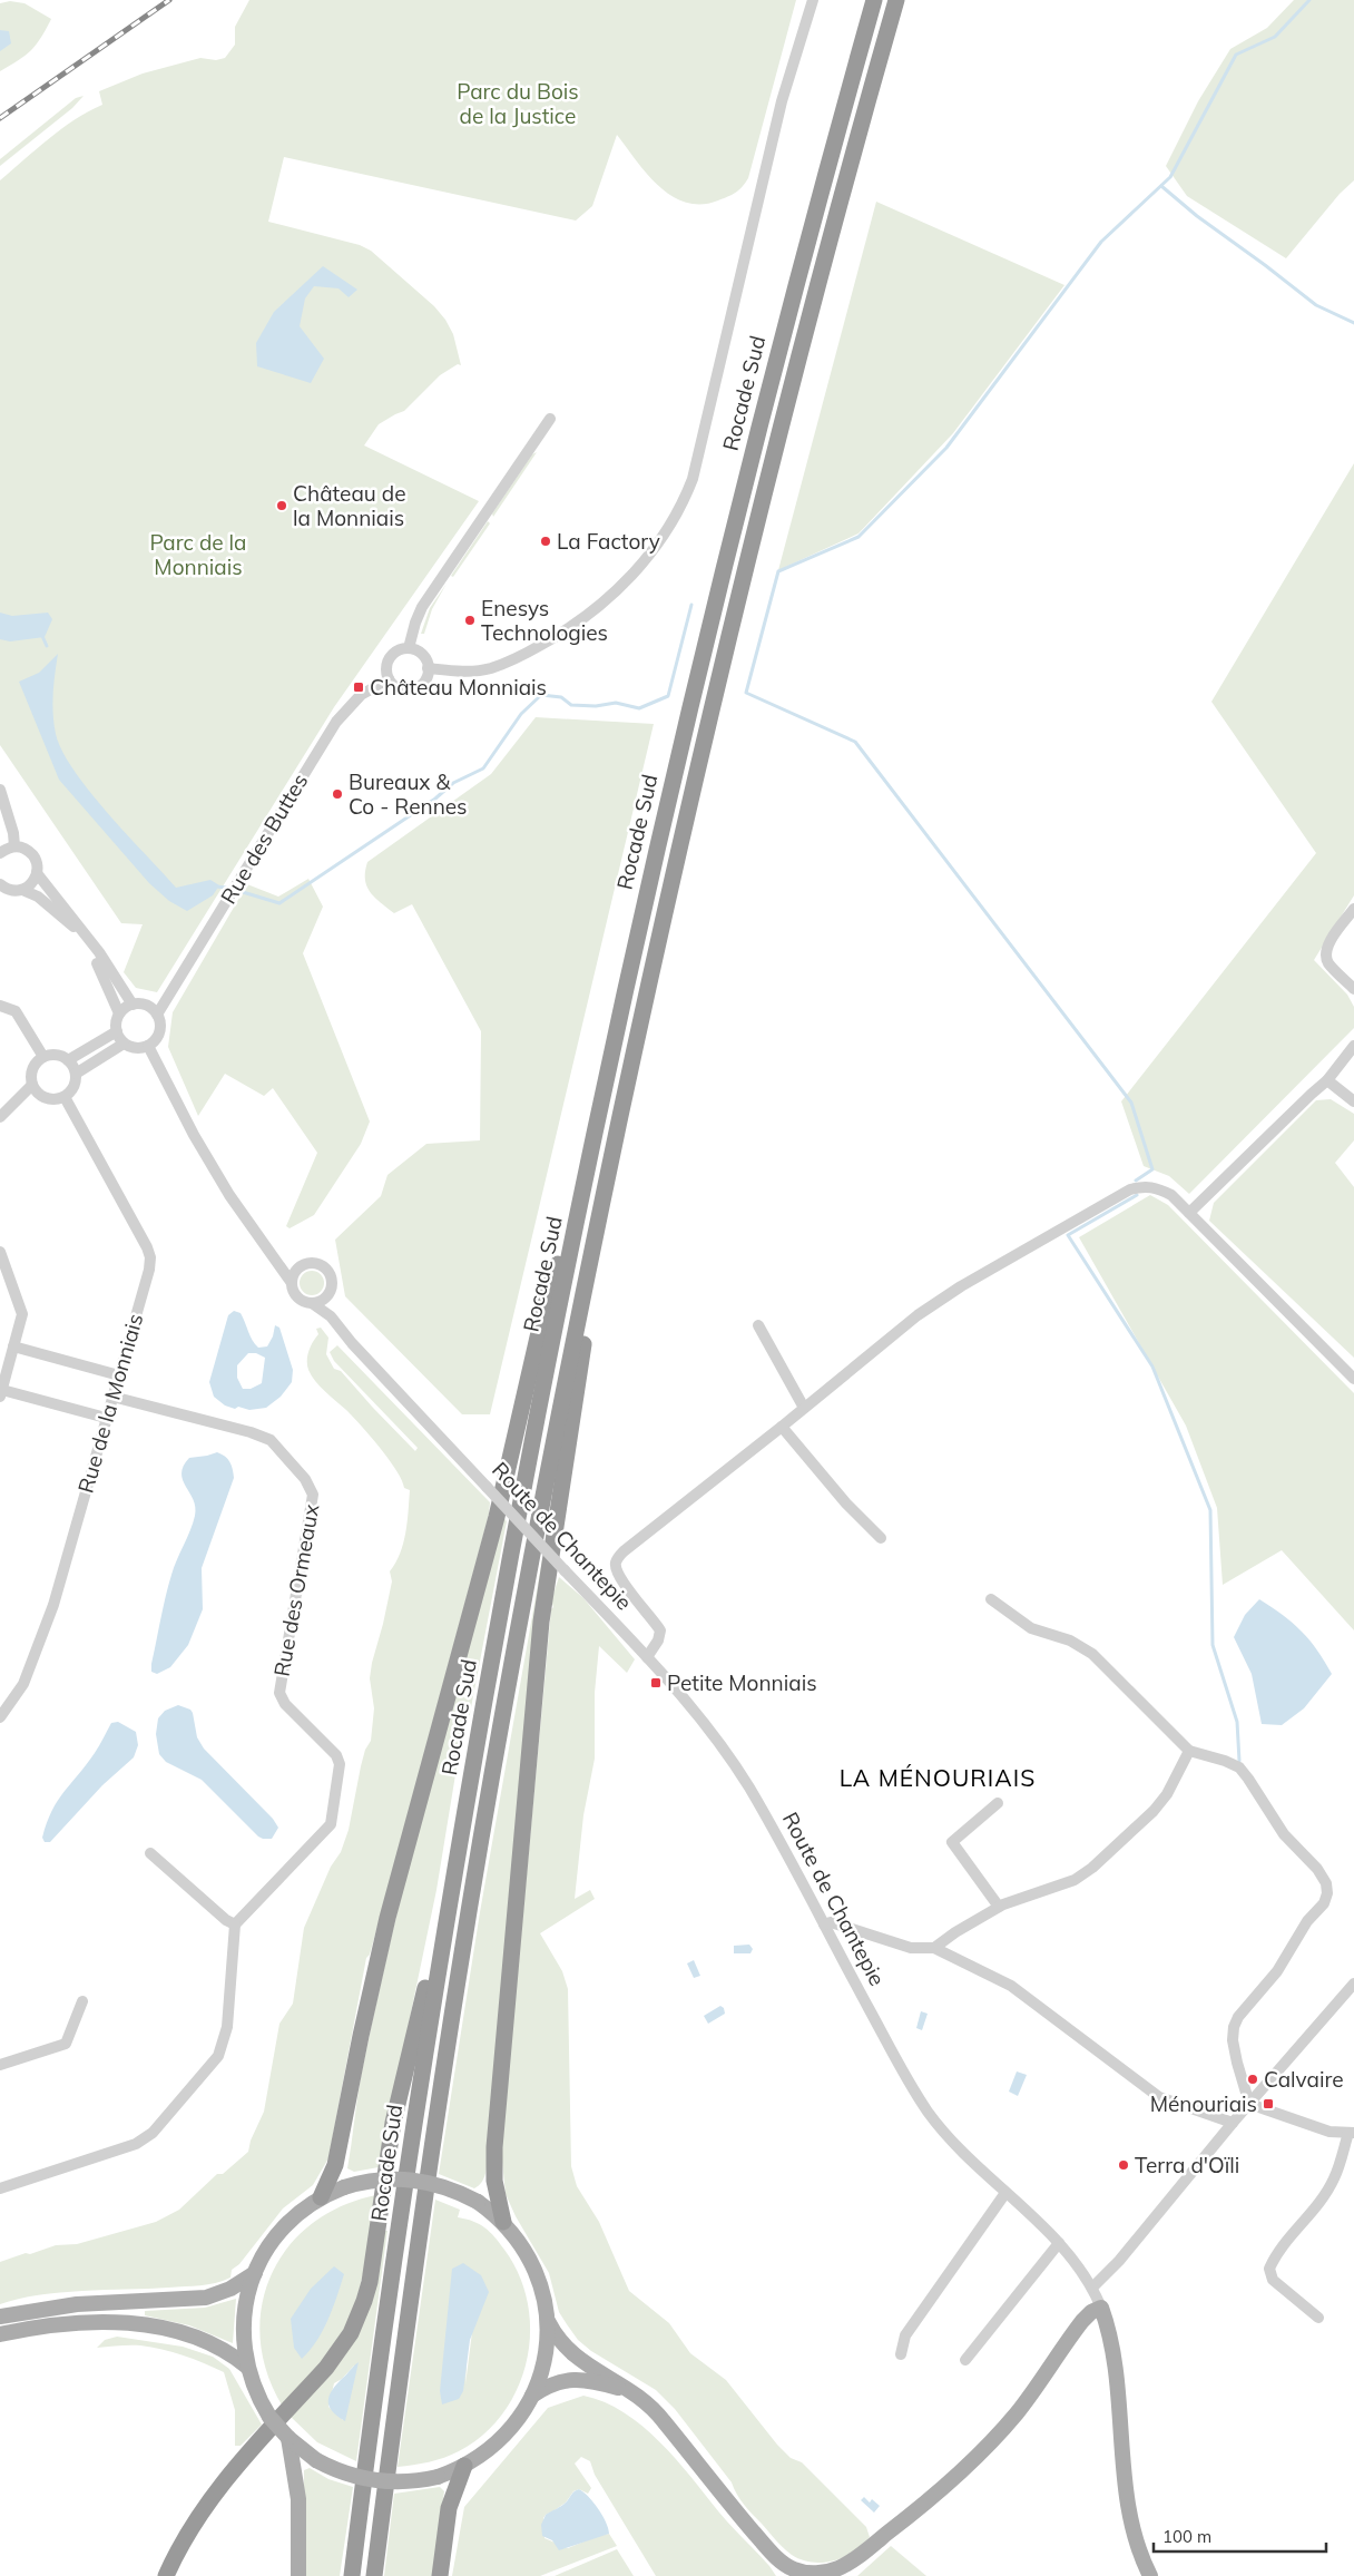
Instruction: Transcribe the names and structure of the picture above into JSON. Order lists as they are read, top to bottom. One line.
{"streets":{"highway":["Rocade Sud"],"main road":["Route de Chantepie"],"street":["Rue des Buttes","Rue de la Monniais","Rue des Ormeaux"]},"crossings":[["Rue de la Monniais","Rue des Ormeaux"]],"districts":["LA MÉNOURIAIS"],"parks":["Parc du Bois de la Justice","Parc de la Monniais"],"places":{"other":["Château de la Monniais","La Factory","Enesys Technologies","Bureaux & Co - Rennes","Calvaire","Terra d'Oïli"],"transit":["Château Monniais","Petite Monniais","Ménouriais"]},"scale_bar":"100 m"}
